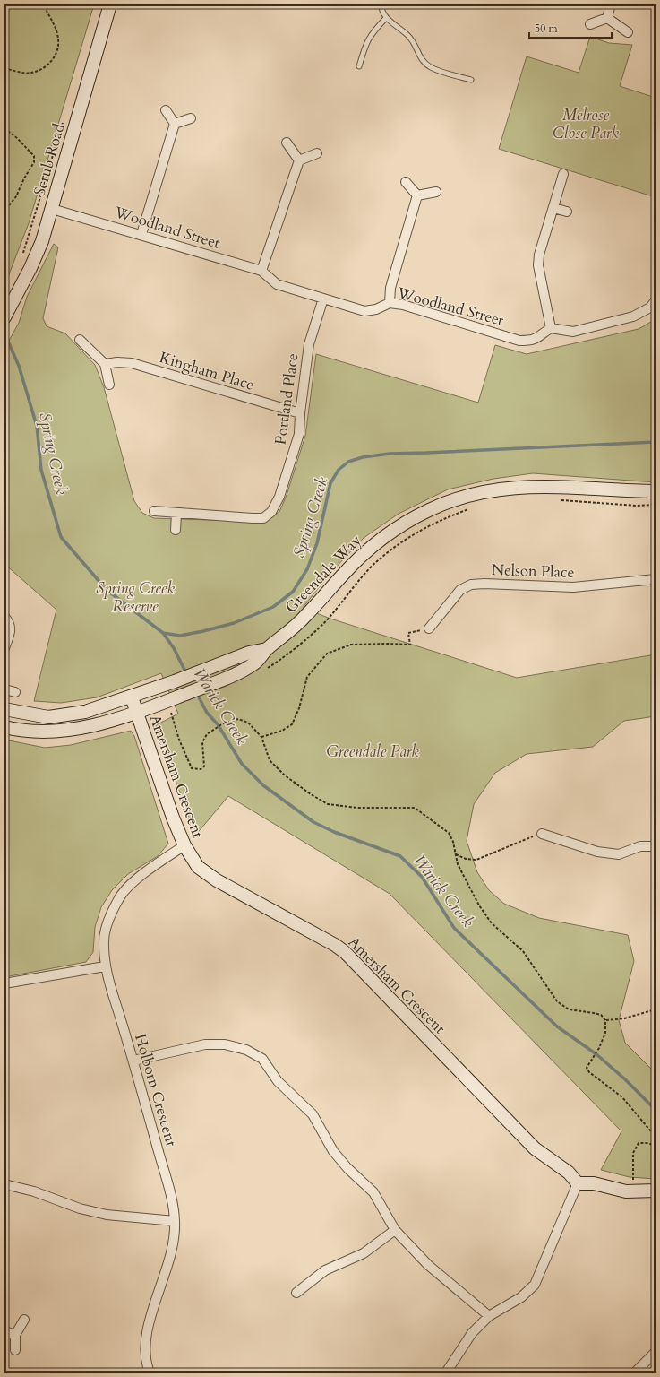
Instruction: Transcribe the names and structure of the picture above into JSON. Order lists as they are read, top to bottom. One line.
{"streets":{"street":["Scrub Road","Woodland Street","Kingham Place","Portland Place","Nelson Place","Greendale Way","Amersham Crescent","Holborn Crescent"]},"crossings":[["Scrub Road","Woodland Street"],["Woodland Street","Portland Place"],["Kingham Place","Portland Place"],["Greendale Way","Amersham Crescent"],["Amersham Crescent","Holborn Crescent"]],"water":["Spring Creek","Warick Creek"],"parks":["Melrose Close Park","Spring Creek Reserve","Greendale Park"],"scale_bar":"50 m"}
